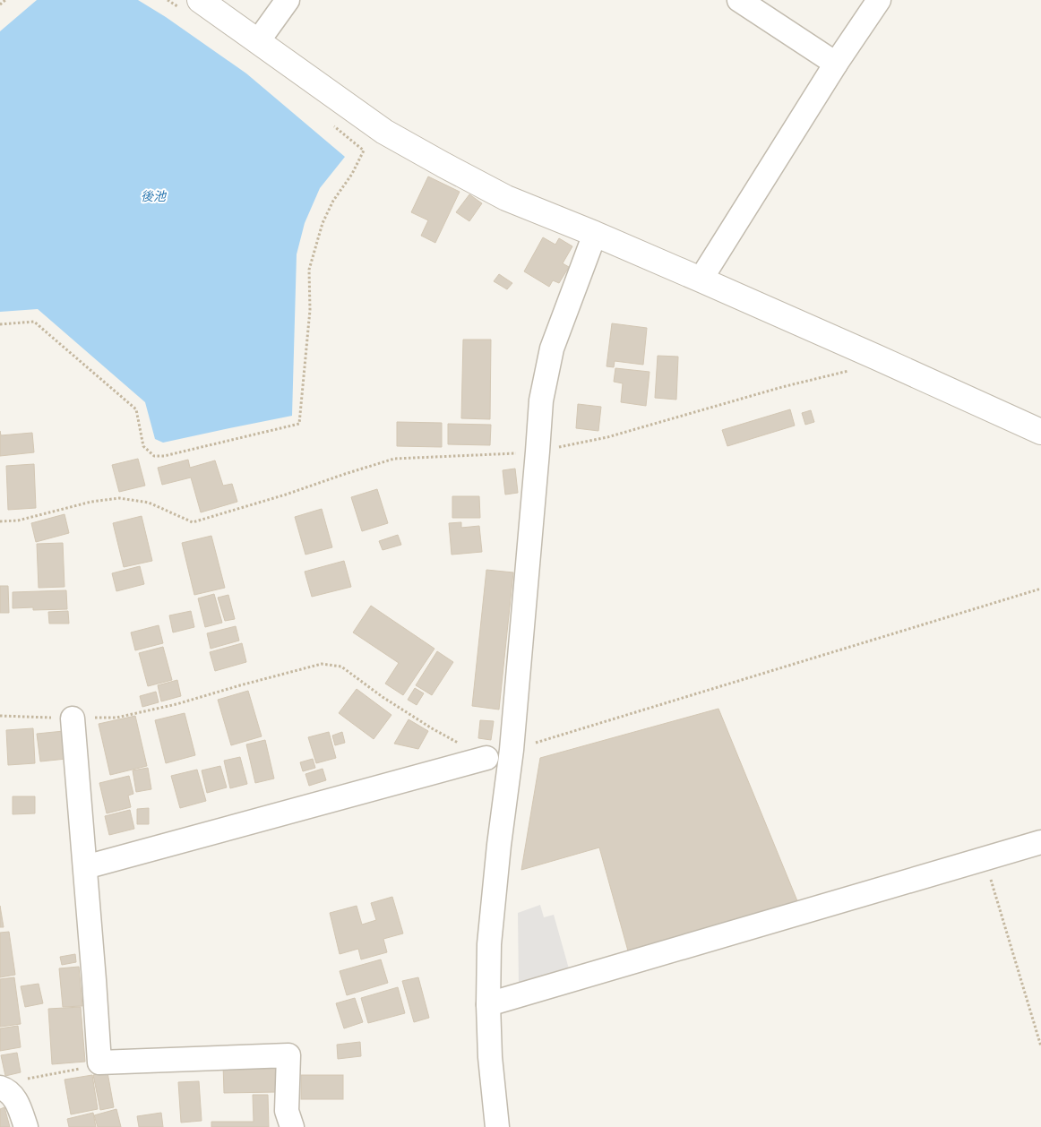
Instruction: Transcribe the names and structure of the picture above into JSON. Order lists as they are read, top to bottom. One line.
{"water":["後池"]}
